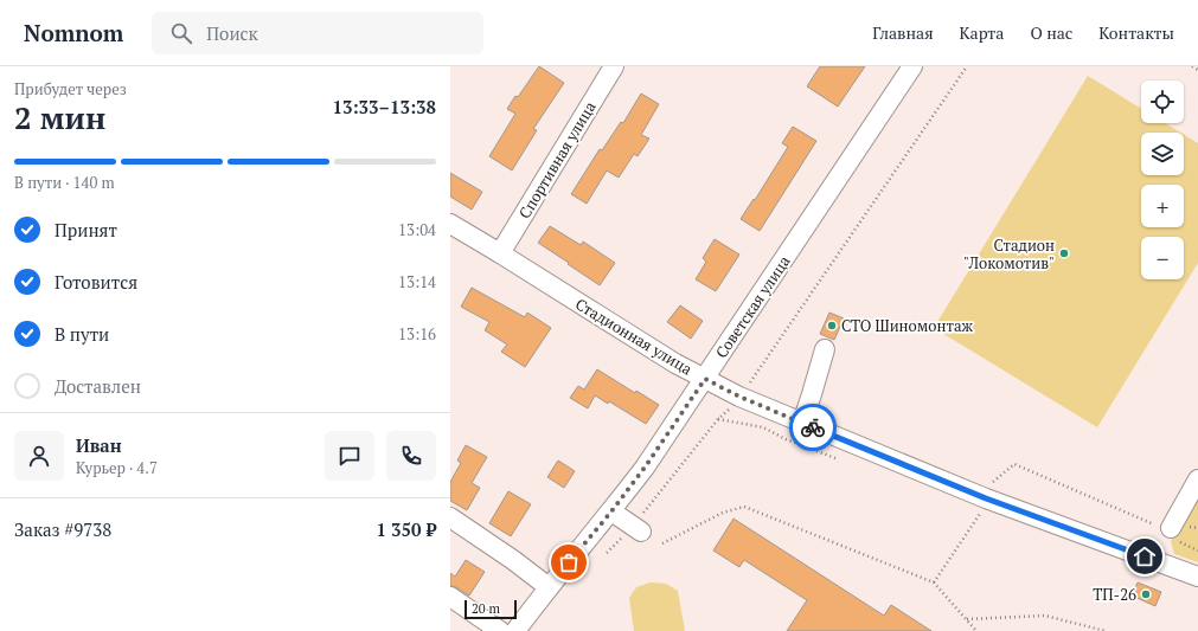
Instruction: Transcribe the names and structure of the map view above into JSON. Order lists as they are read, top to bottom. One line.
{"streets":{"street":["Спортивная улица","Советская улица","Стадионная улица"]},"crossings":[["Спортивная улица","Стадионная улица"],["Советская улица","Стадионная улица"]],"places":["Стадион \"Локомотив\"","СТО Шиномонтаж","ТП-26"],"scale_bar":"20 m","page":{"header":"Nomnom","search":"Поиск","nav":["Главная","Карта","О нас","Контакты"],"heading":["2 мин","Прибудет через","13:33–13:38"],"panel":["Иван","Курьер · 4.7","Заказ #9738","1 350 ₽"],"map_buttons":["+","−"],"bar":"В пути · 140 m","list":[["Принят","13:04"],["Готовится","13:14"],["В пути","13:16"],"Доставлен"],"scale":"20 m"}}
